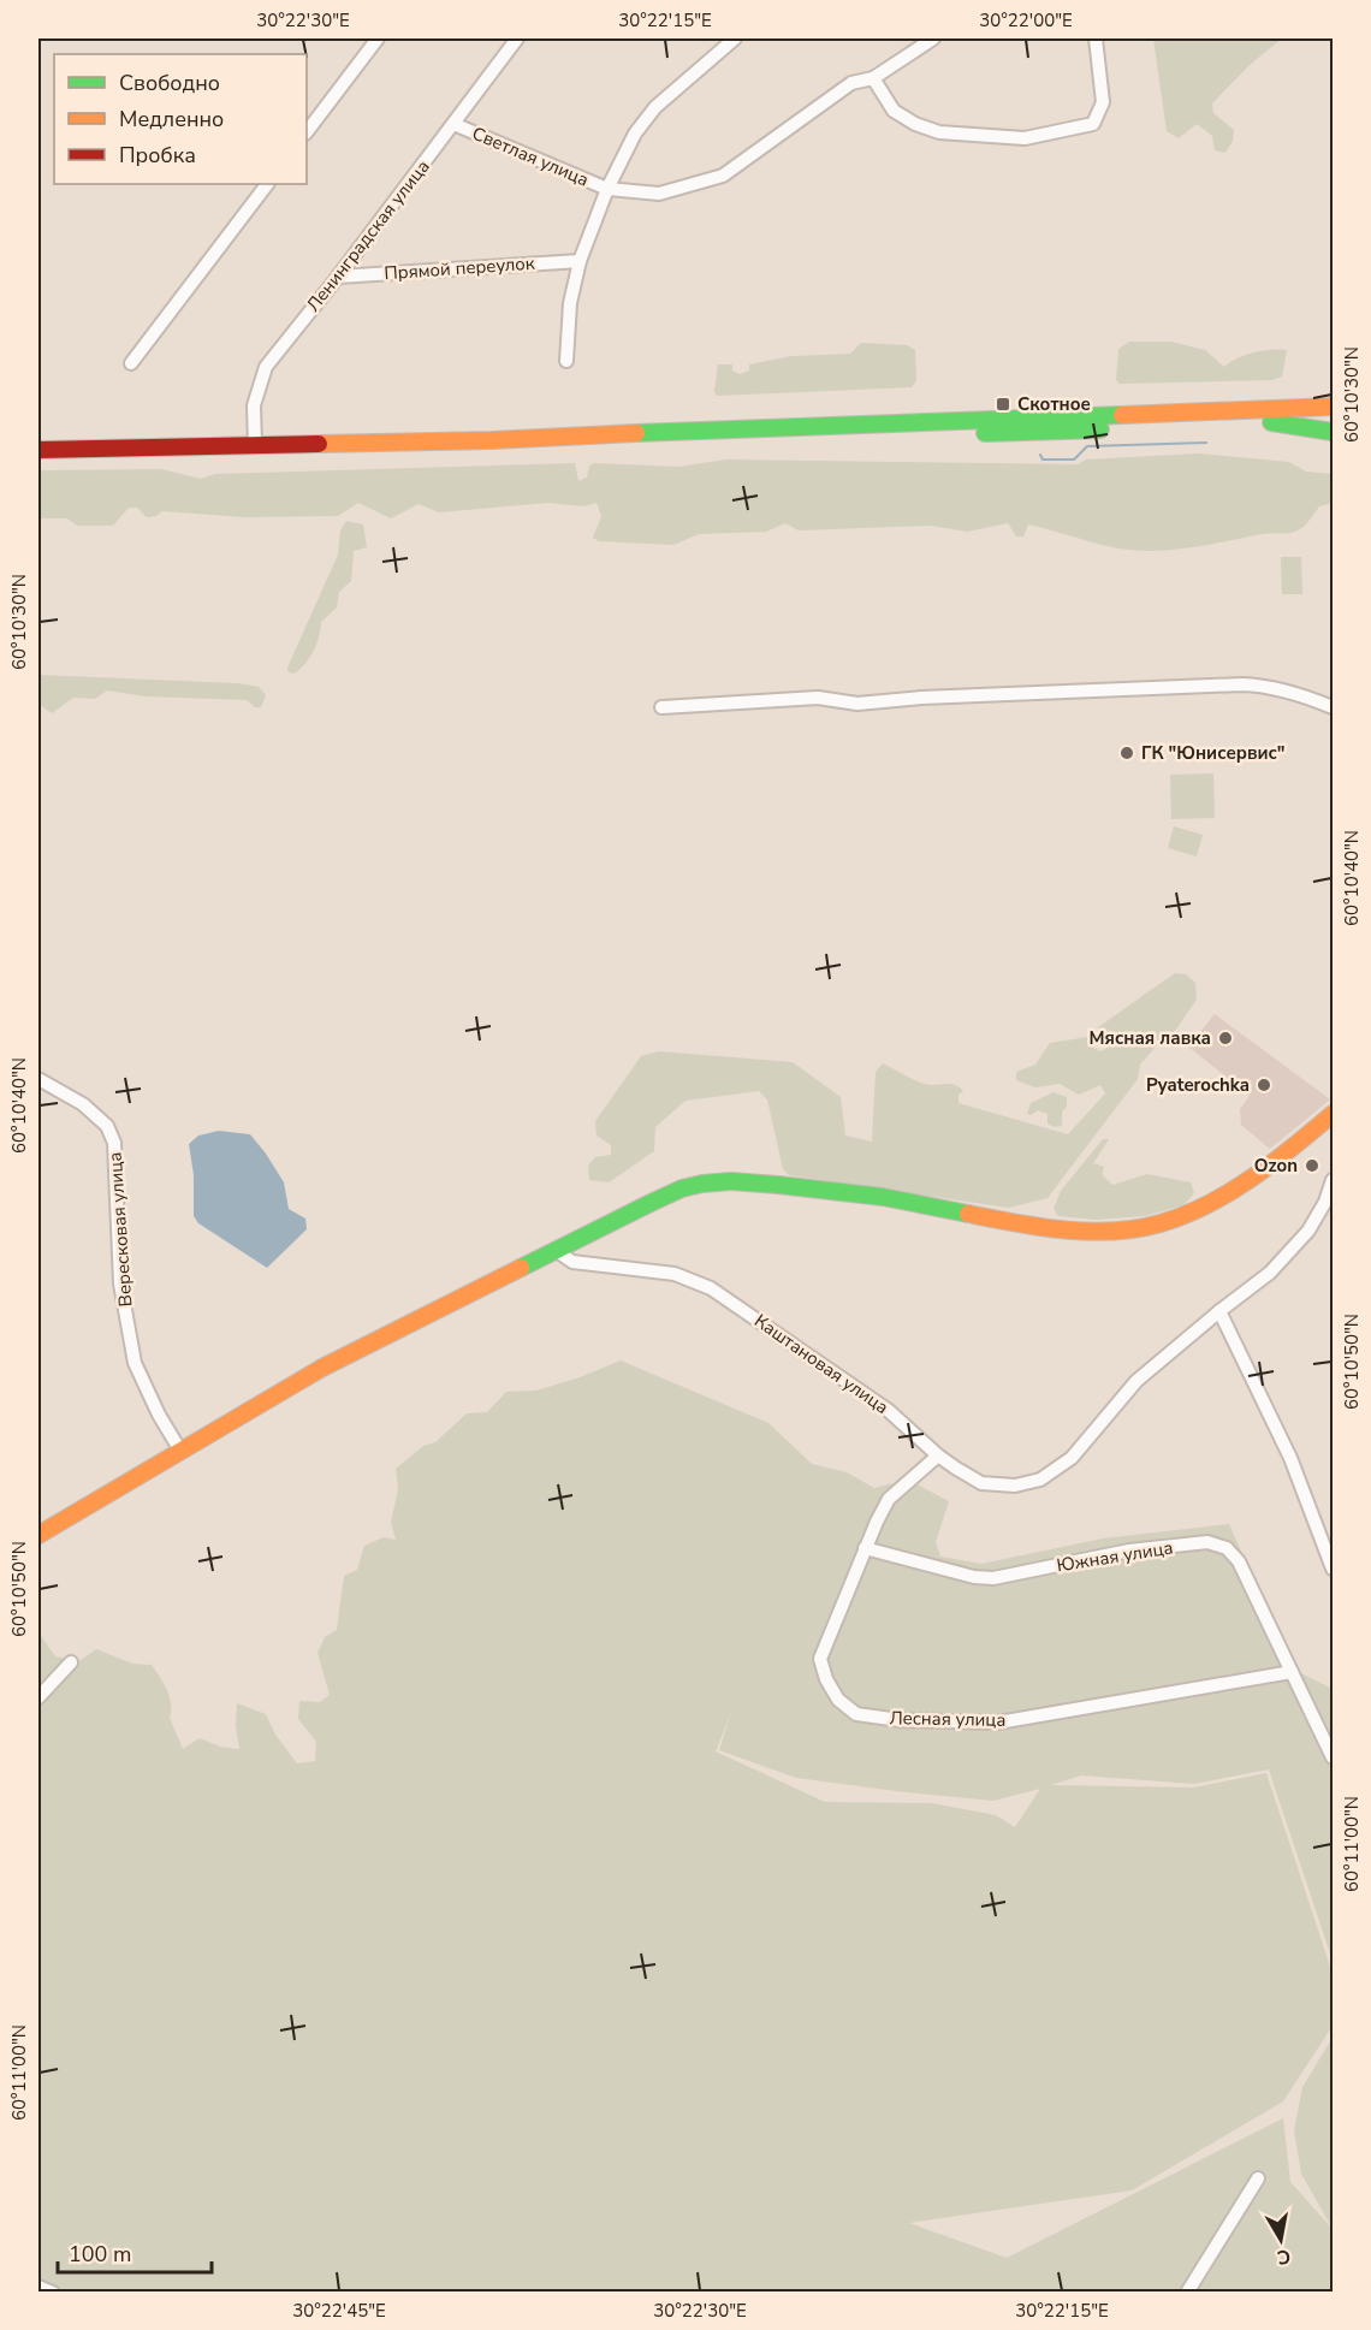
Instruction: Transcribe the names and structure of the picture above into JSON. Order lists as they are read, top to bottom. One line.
{"streets":{"street":["Светлая улица","Ленинградская улица","Прямой переулок","Вересковая улица","Каштановая улица","Южная улица","Лесная улица"]},"crossings":[["Светлая улица","Ленинградская улица"],["Ленинградская улица","Прямой переулок"],["Каштановая улица","Лесная улица"],["Южная улица","Лесная улица"]],"places":{"transit":["Скотное"],"other":["ГК \"Юнисервис\"","Мясная лавка","Pyaterochka","Ozon"]},"legend":["Свободно","Медленно","Пробка"],"scale_bar":"100 m","north":"bottom","coordinates":["30°22'30\"E","30°22'15\"E","30°22'00\"E","60°10'30\"N","60°10'40\"N","60°10'50\"N","60°11'00\"N","30°22'45\"E"]}
